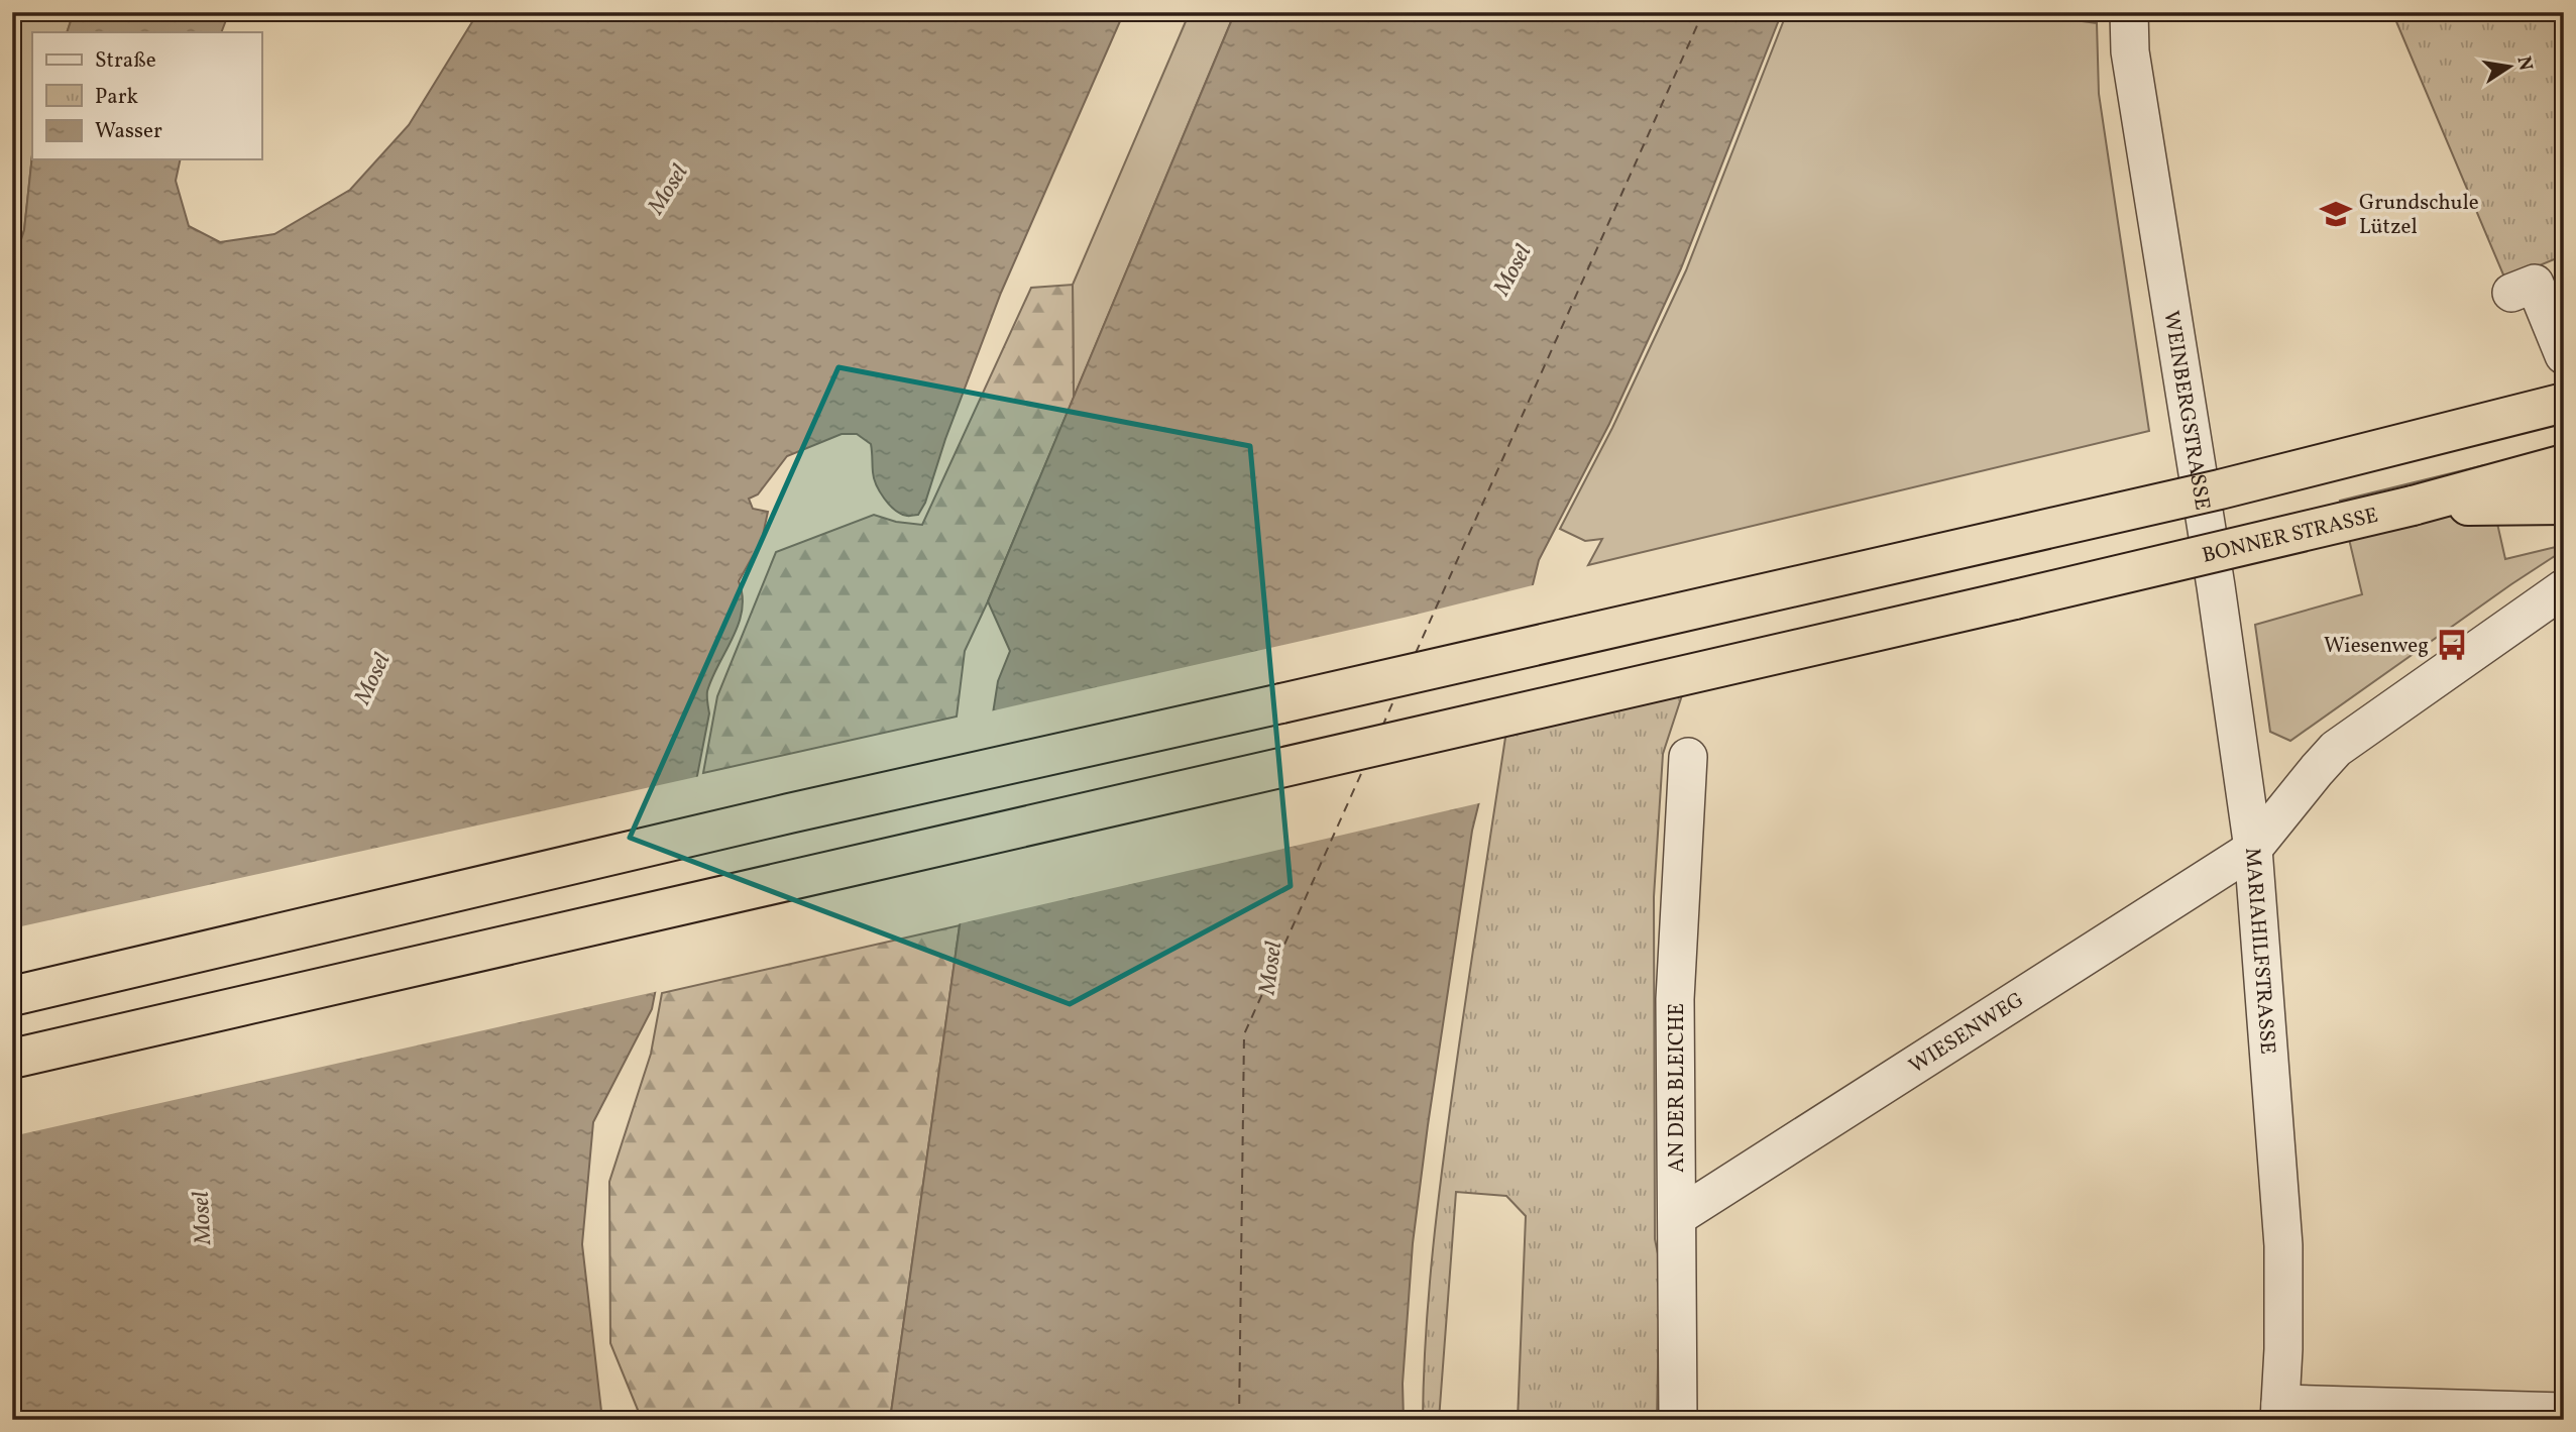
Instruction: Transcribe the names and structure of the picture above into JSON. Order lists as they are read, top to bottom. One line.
{"streets":{"highway":["BONNER STRASSE"],"street":["WEINBERGSTRASSE","MARIAHILFSTRASSE","WIESENWEG","AN DER BLEICHE"]},"crossings":[["WEINBERGSTRASSE","MARIAHILFSTRASSE"],["WEINBERGSTRASSE","WIESENWEG"],["MARIAHILFSTRASSE","WIESENWEG"],["WIESENWEG","AN DER BLEICHE"]],"water":["Mosel"],"places":{"school or university":["Grundschule Lützel"],"bus stop":["Wiesenweg"]},"legend":["Straße","Park","Wasser"],"north":"right"}
